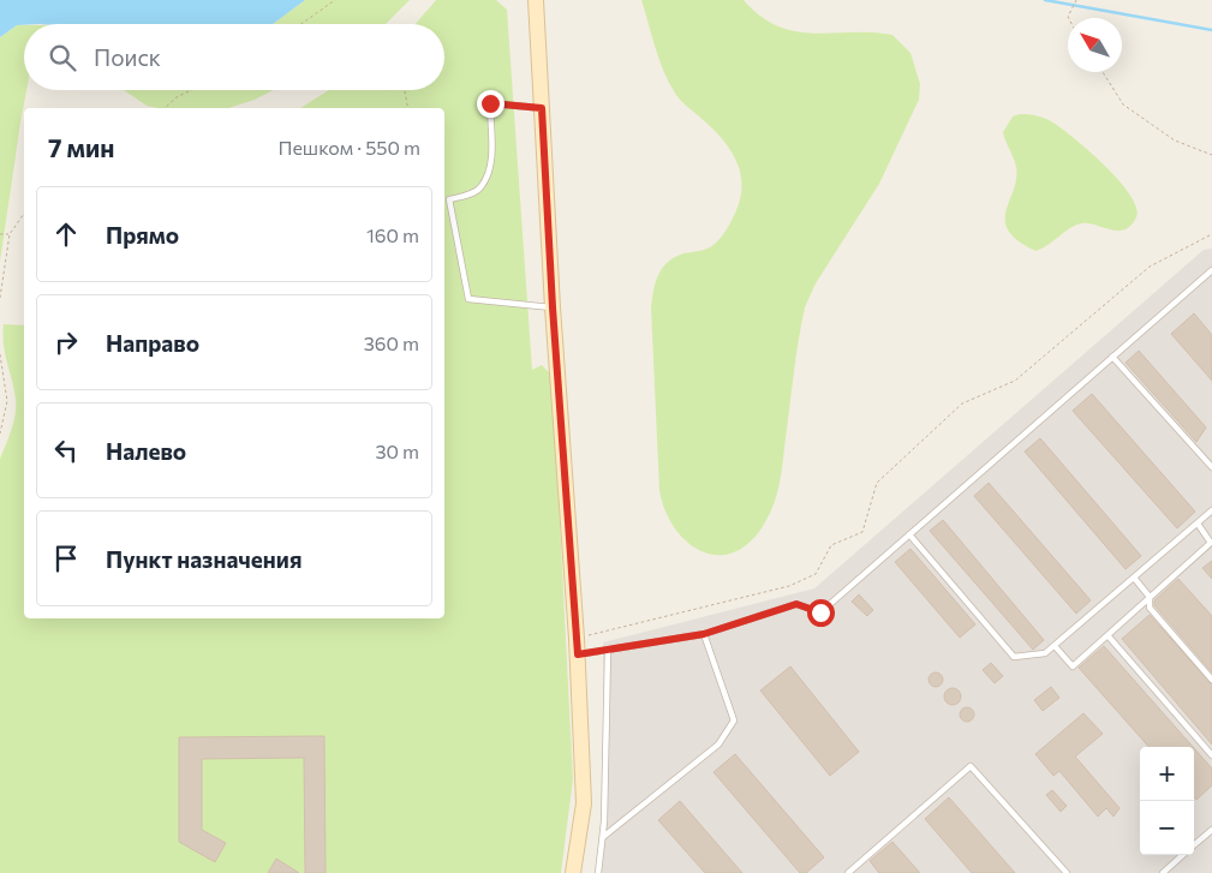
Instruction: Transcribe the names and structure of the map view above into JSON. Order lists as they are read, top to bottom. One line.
{"north":"top left","page":{"search":"Поиск","heading":["7 мин","Пешком · 550 m"],"list":[["Прямо","160 m"],["Направо","360 m"],["Налево","30 m"],"Пункт назначения"],"map_buttons":["+","−"]}}
